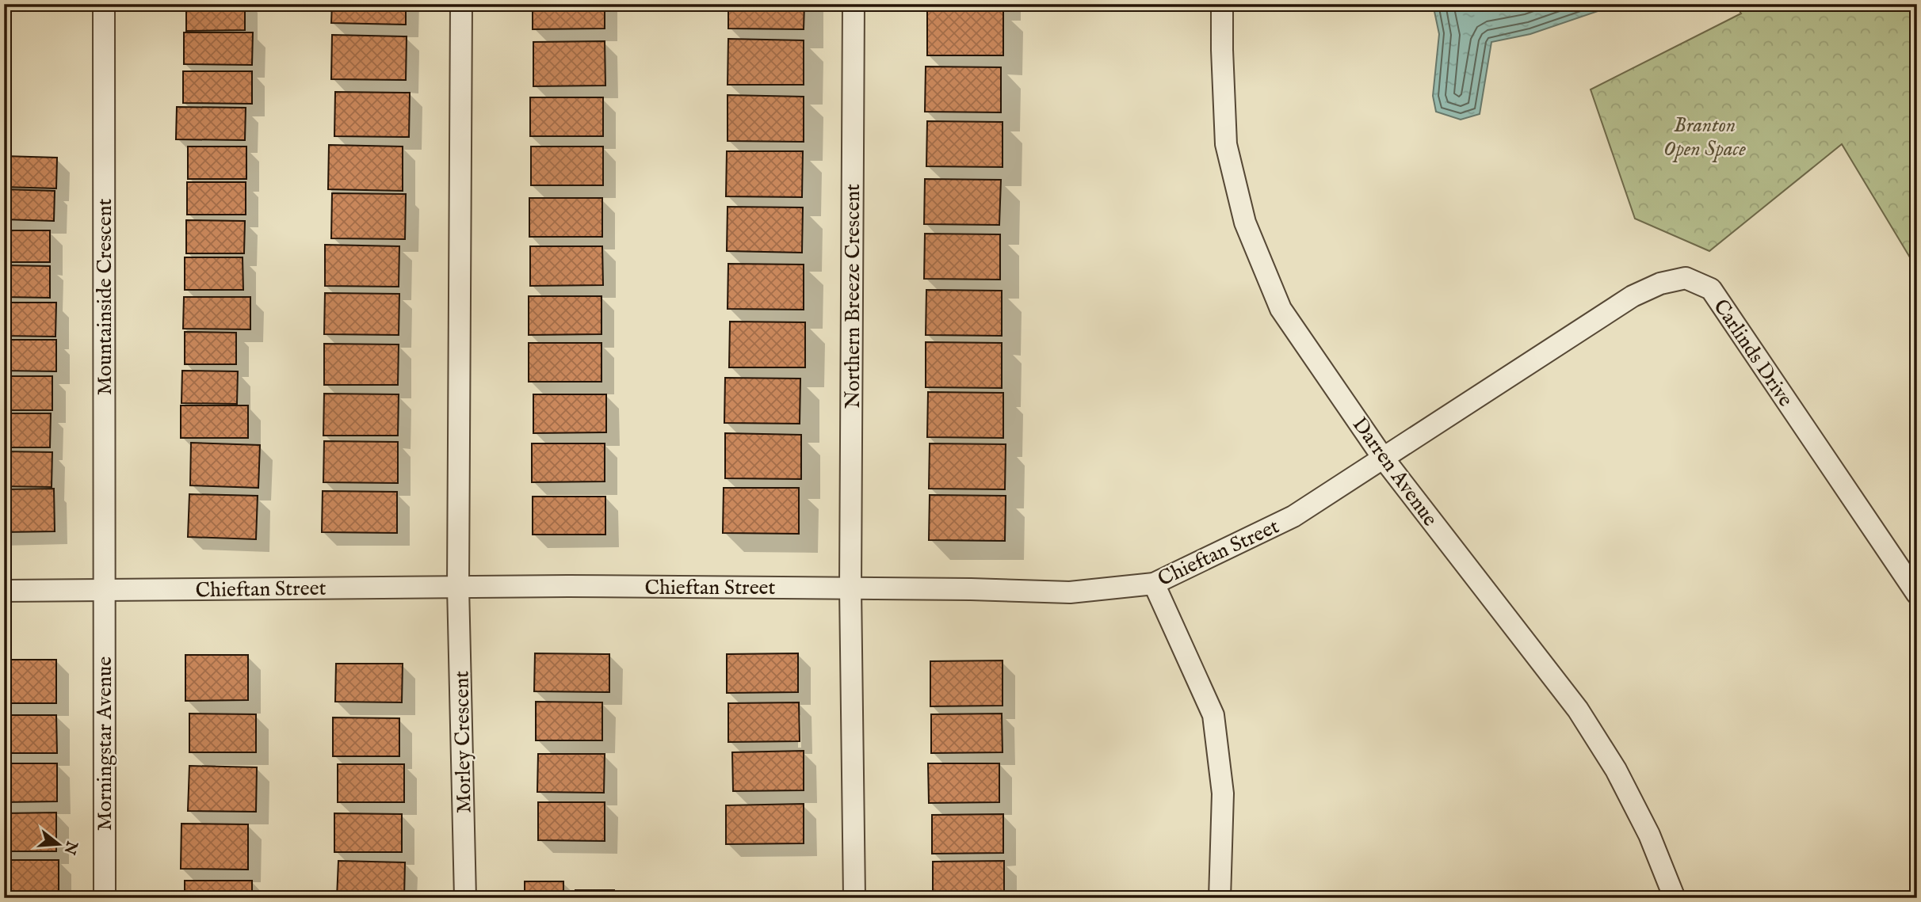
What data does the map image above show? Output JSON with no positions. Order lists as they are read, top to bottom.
{
  "streets": {
    "street": [
      "Northern Breeze Crescent",
      "Mountainside Crescent",
      "Carlinds Drive",
      "Darren Avenue",
      "Chieftan Street",
      "Morley Crescent",
      "Morningstar Avenue"
    ]
  },
  "crossings": [
    ["Northern Breeze Crescent", "Chieftan Street"],
    ["Mountainside Crescent", "Chieftan Street"],
    ["Mountainside Crescent", "Morningstar Avenue"],
    ["Carlinds Drive", "Darren Avenue"],
    ["Carlinds Drive", "Chieftan Street"],
    ["Darren Avenue", "Chieftan Street"],
    ["Chieftan Street", "Morley Crescent"],
    ["Chieftan Street", "Morningstar Avenue"]
  ],
  "parks": ["Branton Open Space"],
  "north": "right"
}
